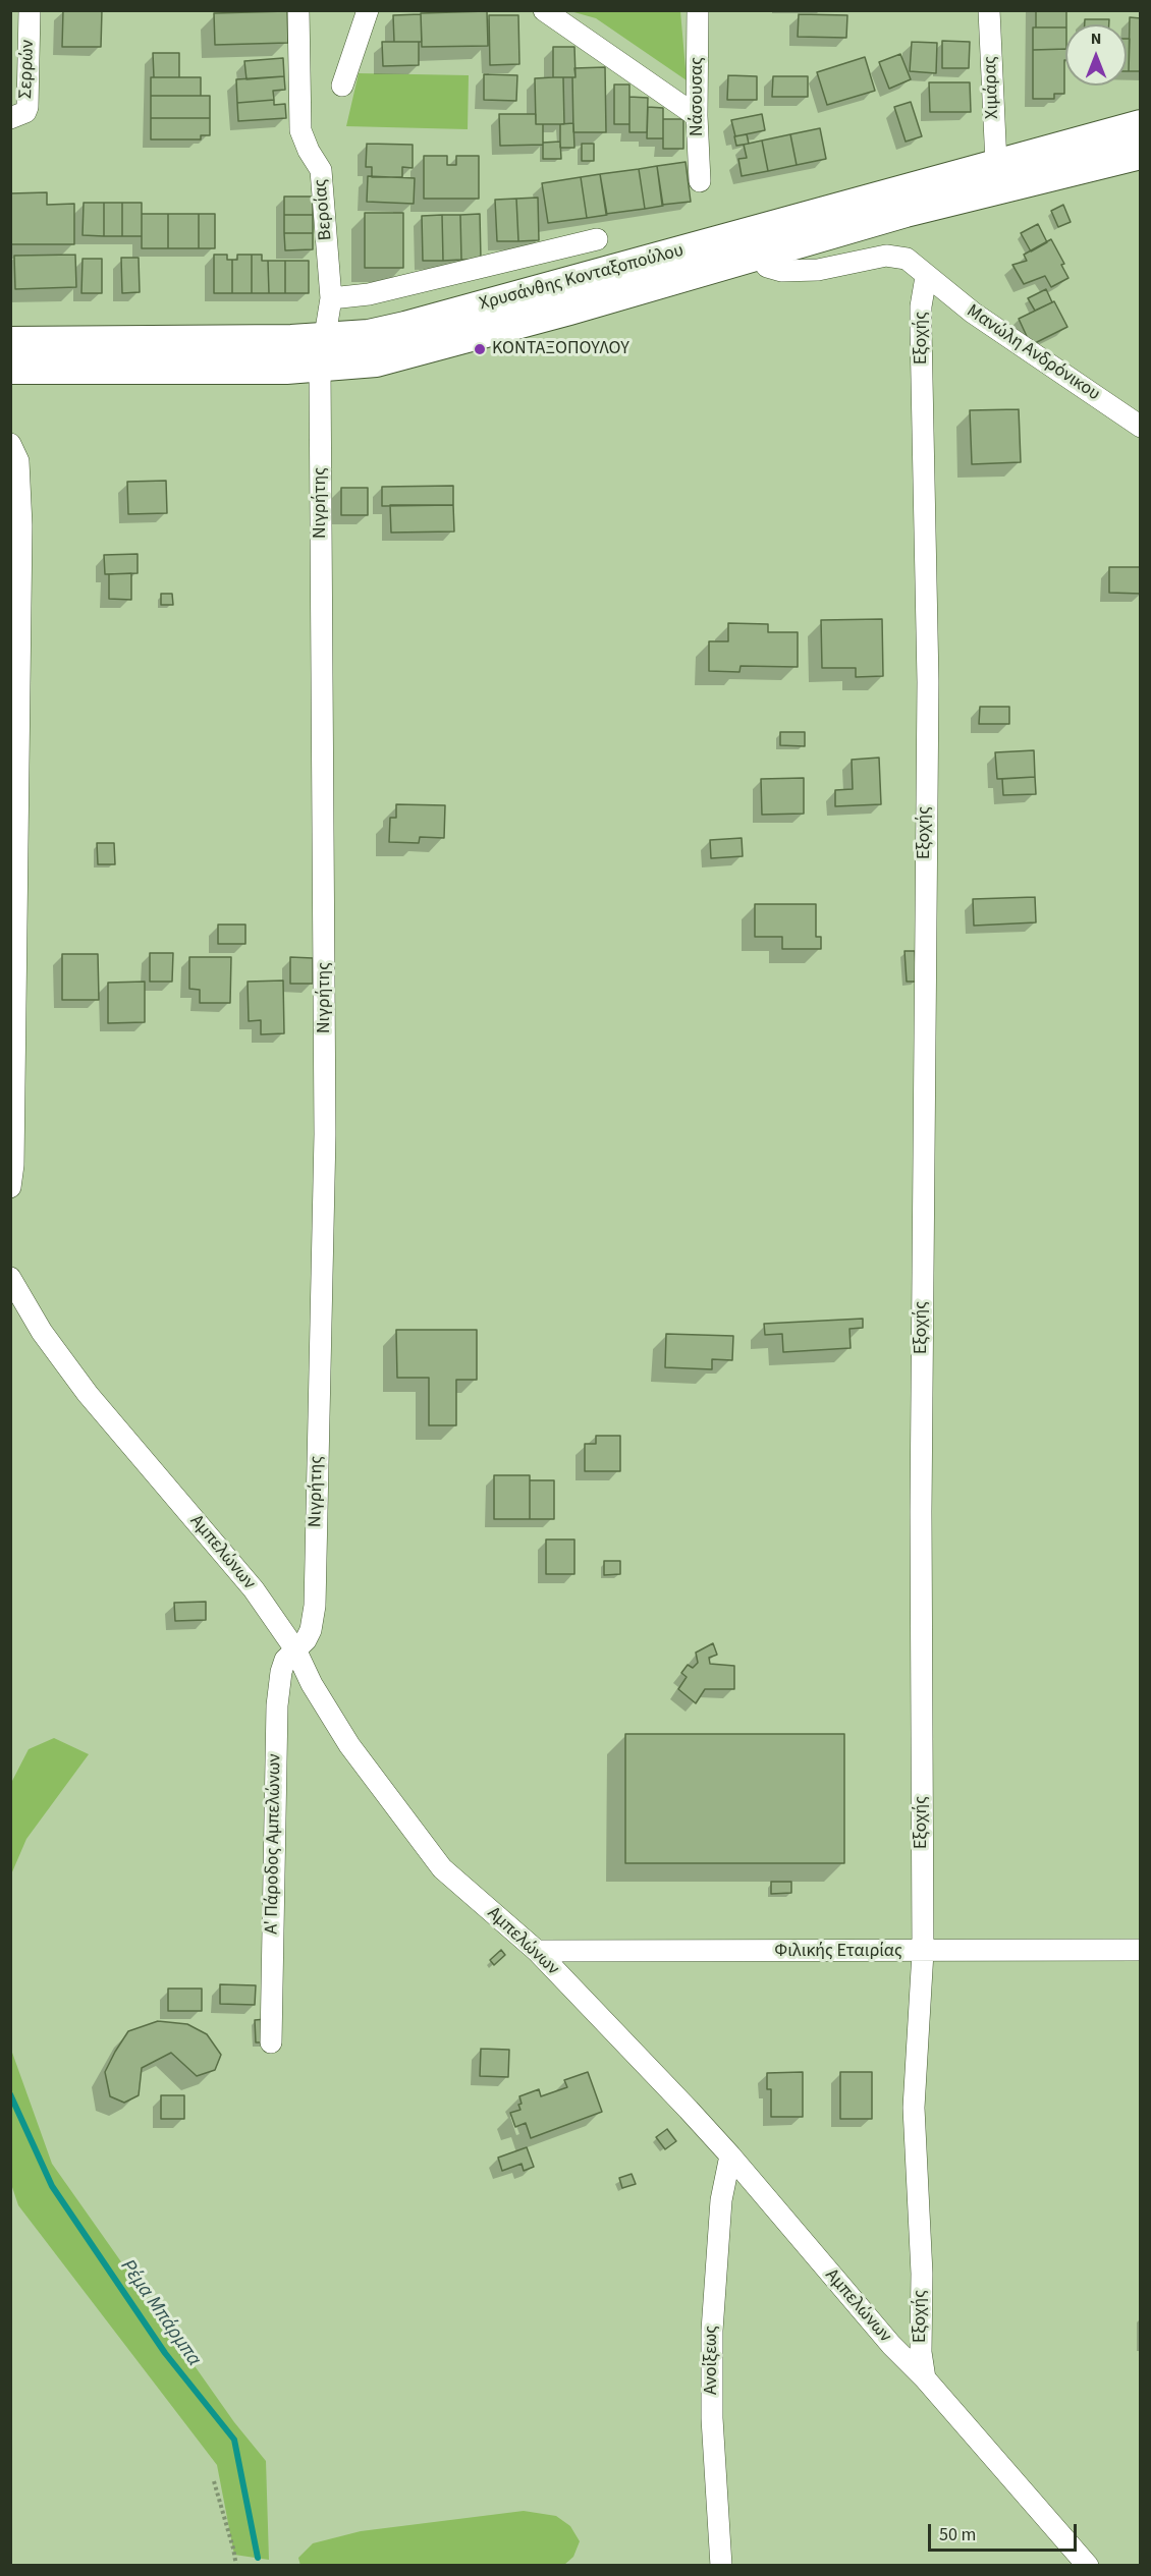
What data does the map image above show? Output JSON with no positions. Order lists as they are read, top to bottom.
{
  "streets": {
    "main road": ["Χρυσάνθης Κονταξοπούλου"],
    "street": [
      "Σερρών",
      "Χιμάρας",
      "Νάσουσας",
      "Βεροίας",
      "Εξοχής",
      "Μανώλη Ανδρόνικου",
      "Νιγρήτης",
      "Αμπελώνων",
      "Α' Πάροδος Αμπελώνων",
      "Φιλικής Εταιρίας",
      "Ανοίξεως"
    ]
  },
  "crossings": [
    ["Χιμάρας", "Χρυσάνθης Κονταξοπούλου"],
    ["Βεροίας", "Χρυσάνθης Κονταξοπούλου"],
    ["Βεροίας", "Νιγρήτης"],
    ["Χρυσάνθης Κονταξοπούλου", "Μανώλη Ανδρόνικου"],
    ["Χρυσάνθης Κονταξοπούλου", "Νιγρήτης"],
    ["Εξοχής", "Μανώλη Ανδρόνικου"],
    ["Εξοχής", "Αμπελώνων"],
    ["Εξοχής", "Φιλικής Εταιρίας"],
    ["Νιγρήτης", "Αμπελώνων"],
    ["Νιγρήτης", "Α' Πάροδος Αμπελώνων"],
    ["Αμπελώνων", "Α' Πάροδος Αμπελώνων"],
    ["Αμπελώνων", "Φιλικής Εταιρίας"],
    ["Αμπελώνων", "Ανοίξεως"]
  ],
  "water": ["Ρέμα Μπάρμπα"],
  "places": ["ΚΟΝΤΑΞΟΠΟΥΛΟΥ"],
  "scale_bar": "50 m",
  "north": "top"
}
